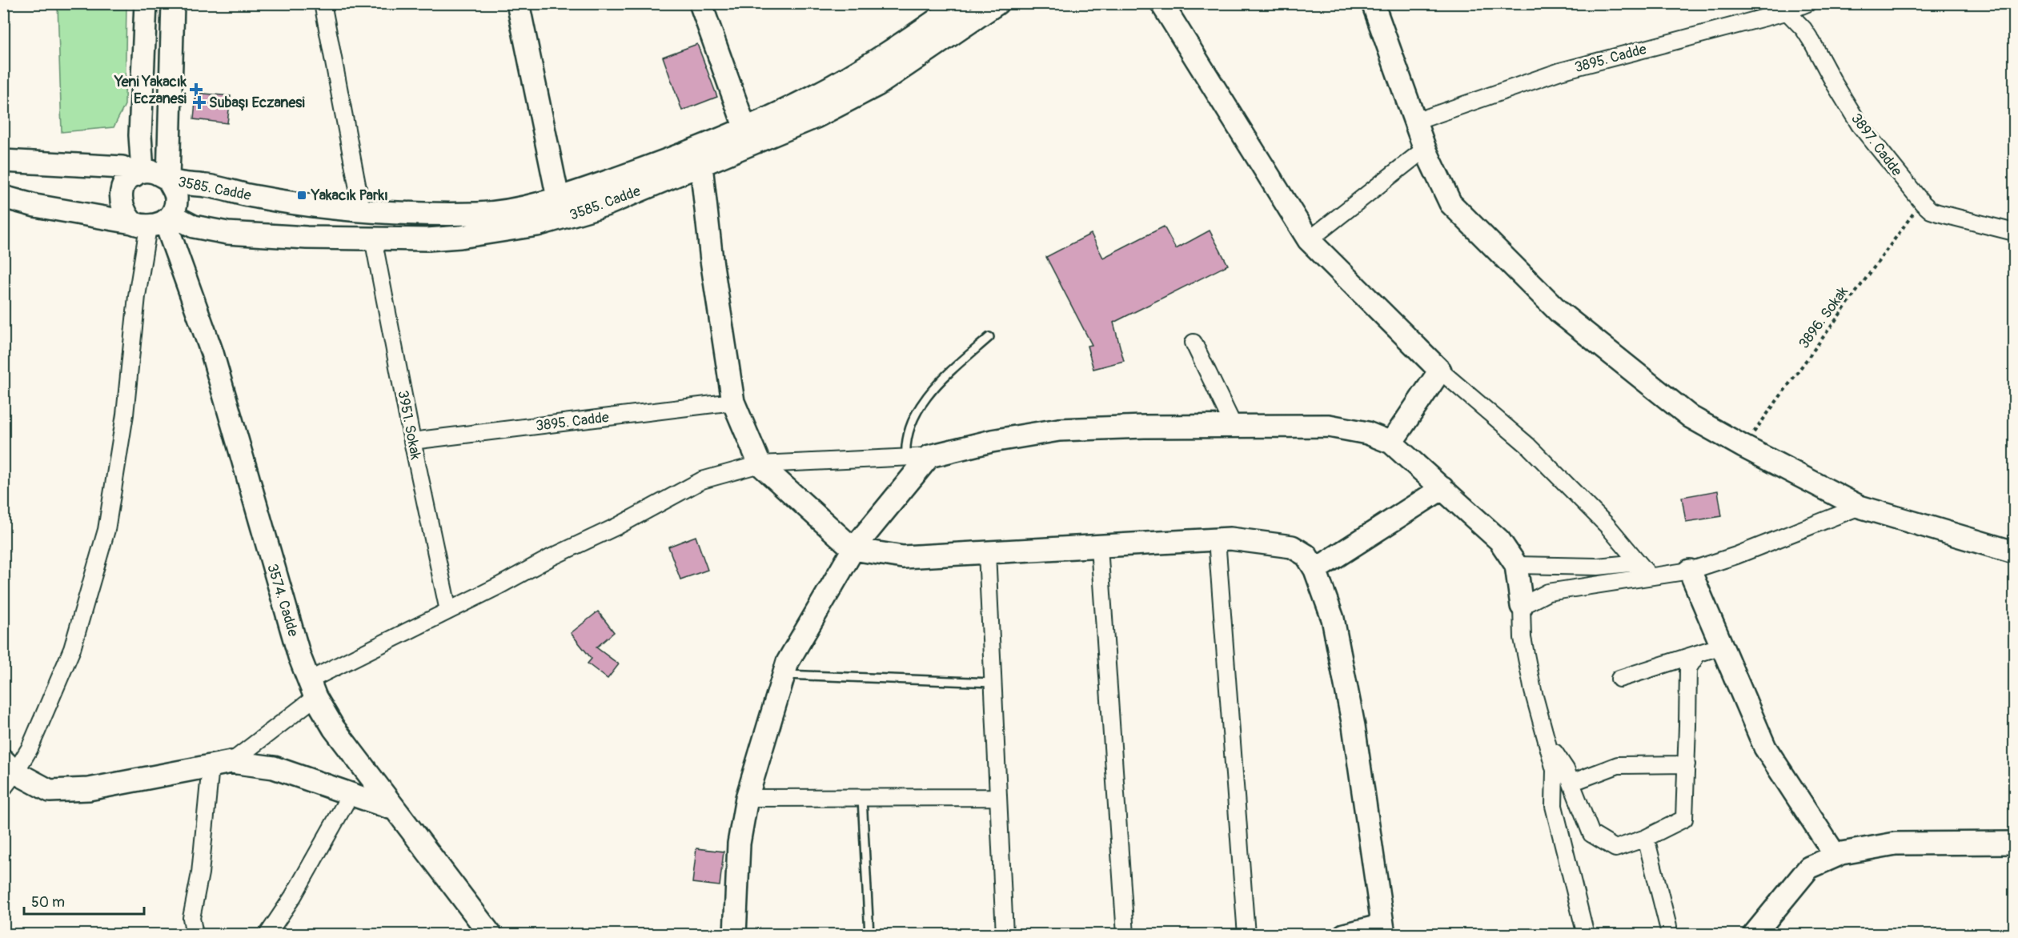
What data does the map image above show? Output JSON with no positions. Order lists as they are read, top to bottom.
{
  "streets": {
    "street": [
      "3895. Cadde",
      "3897. Cadde",
      "3585. Cadde",
      "3951. Sokak",
      "3574. Cadde"
    ],
    "path": ["3896. Sokak"]
  },
  "crossings": [
    ["3895. Cadde", "3897. Cadde"],
    ["3895. Cadde", "3951. Sokak"],
    ["3897. Cadde", "3896. Sokak"],
    ["3585. Cadde", "3951. Sokak"],
    ["3585. Cadde", "3574. Cadde"]
  ],
  "places": {
    "health": ["Yeni Yakacık Eczanesi", "Subaşı Eczanesi"],
    "transit": ["Yakacık Parkı"]
  },
  "scale_bar": "50 m"
}
